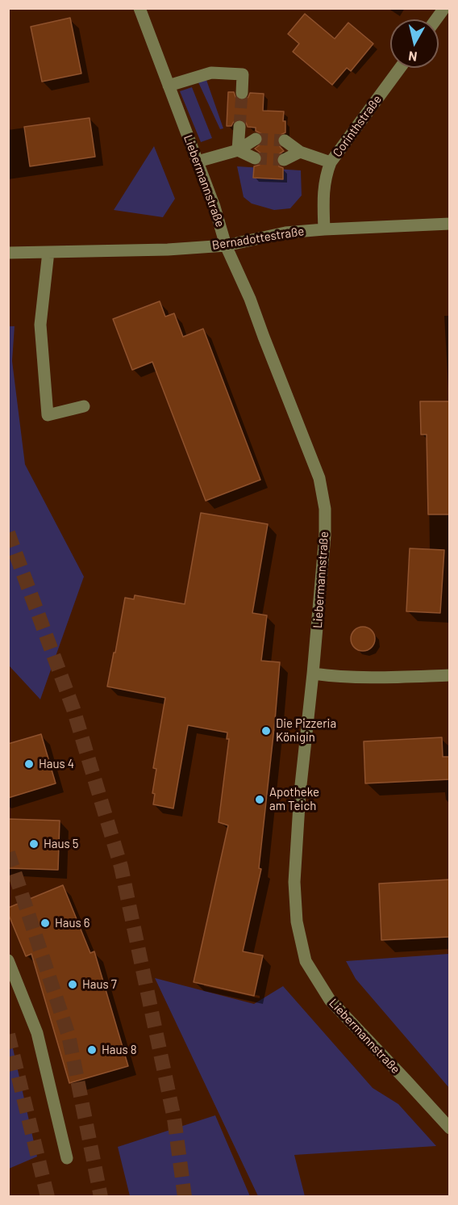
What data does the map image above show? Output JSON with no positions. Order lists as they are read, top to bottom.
{
  "streets": {
    "street": ["Corinthstraße", "Liebermannstraße", "Bernadottestraße"]
  },
  "crossings": [
    ["Corinthstraße", "Bernadottestraße"],
    ["Liebermannstraße", "Bernadottestraße"]
  ],
  "places": [
    "Die Pizzeria Königin",
    "Haus 4",
    "Apotheke am Teich",
    "Haus 5",
    "Haus 6",
    "Haus 7",
    "Haus 8"
  ],
  "north": "bottom"
}
